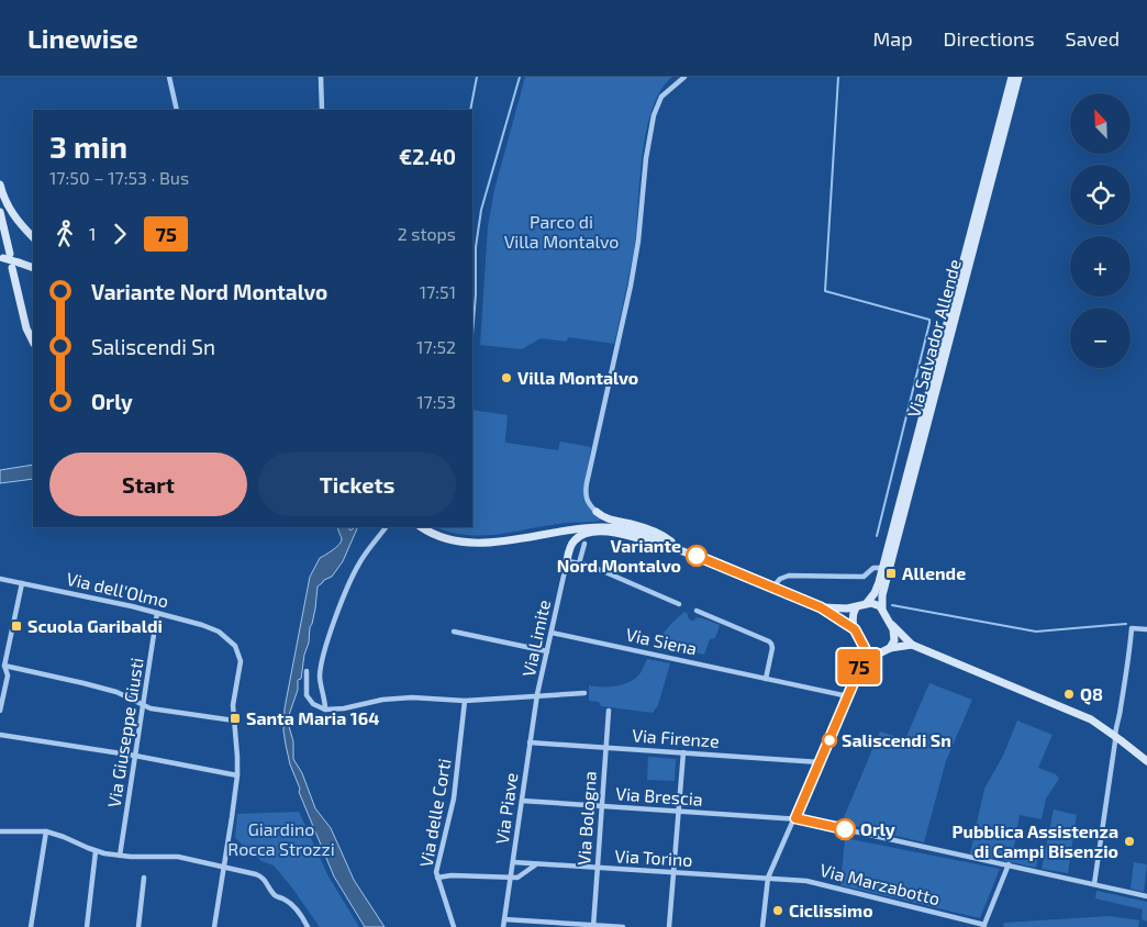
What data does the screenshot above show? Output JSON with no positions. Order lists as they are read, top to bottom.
{
  "streets": {
    "main road": ["Via Salvador Allende"],
    "street": [
      "Via dell'Olmo",
      "Via Limite",
      "Via Siena",
      "Via Giuseppe Giusti",
      "Via Firenze",
      "Via Brescia",
      "Via Piave",
      "Via delle Corti",
      "Via Bologna",
      "Via Torino",
      "Via Marzabotto"
    ]
  },
  "crossings": [
    ["Via dell'Olmo", "Via Giuseppe Giusti"],
    ["Via Limite", "Via Siena"],
    ["Via Limite", "Via Piave"],
    ["Via Limite", "Via delle Corti"],
    ["Via Firenze", "Via Piave"],
    ["Via Firenze", "Via Bologna"],
    ["Via Brescia", "Via Piave"],
    ["Via Brescia", "Via Bologna"],
    ["Via Piave", "Via Torino"],
    ["Via Bologna", "Via Torino"],
    ["Via Torino", "Via Marzabotto"]
  ],
  "parks": ["Parco di Villa Montalvo", "Giardino Rocca Strozzi"],
  "places": {
    "other": [
      "Villa Montalvo",
      "Variante Nord Montalvo",
      "Q8",
      "Saliscendi Sn",
      "Orly",
      "Pubblica Assistenza di Campi Bisenzio",
      "Ciclissimo"
    ],
    "transit": ["Allende", "Scuola Garibaldi", "Santa Maria 164"]
  },
  "lines": ["bus line 75"],
  "north": "top left",
  "page": {
    "header": "Linewise",
    "nav": ["Map", "Directions", "Saved"],
    "on_map": "75",
    "map_buttons": ["+", "−"],
    "heading": ["3 min", "17:50 – 17:53 · Bus", "€2.40"],
    "legs": ["1", "75", "2 stops"],
    "list": [
      {
        "name": "Variante Nord Montalvo",
        "value": "17:51"
      },
      {
        "name": "Saliscendi Sn",
        "value": "17:52"
      },
      {
        "name": "Orly",
        "value": "17:53"
      }
    ],
    "buttons": ["Start", "Tickets"]
  }
}
